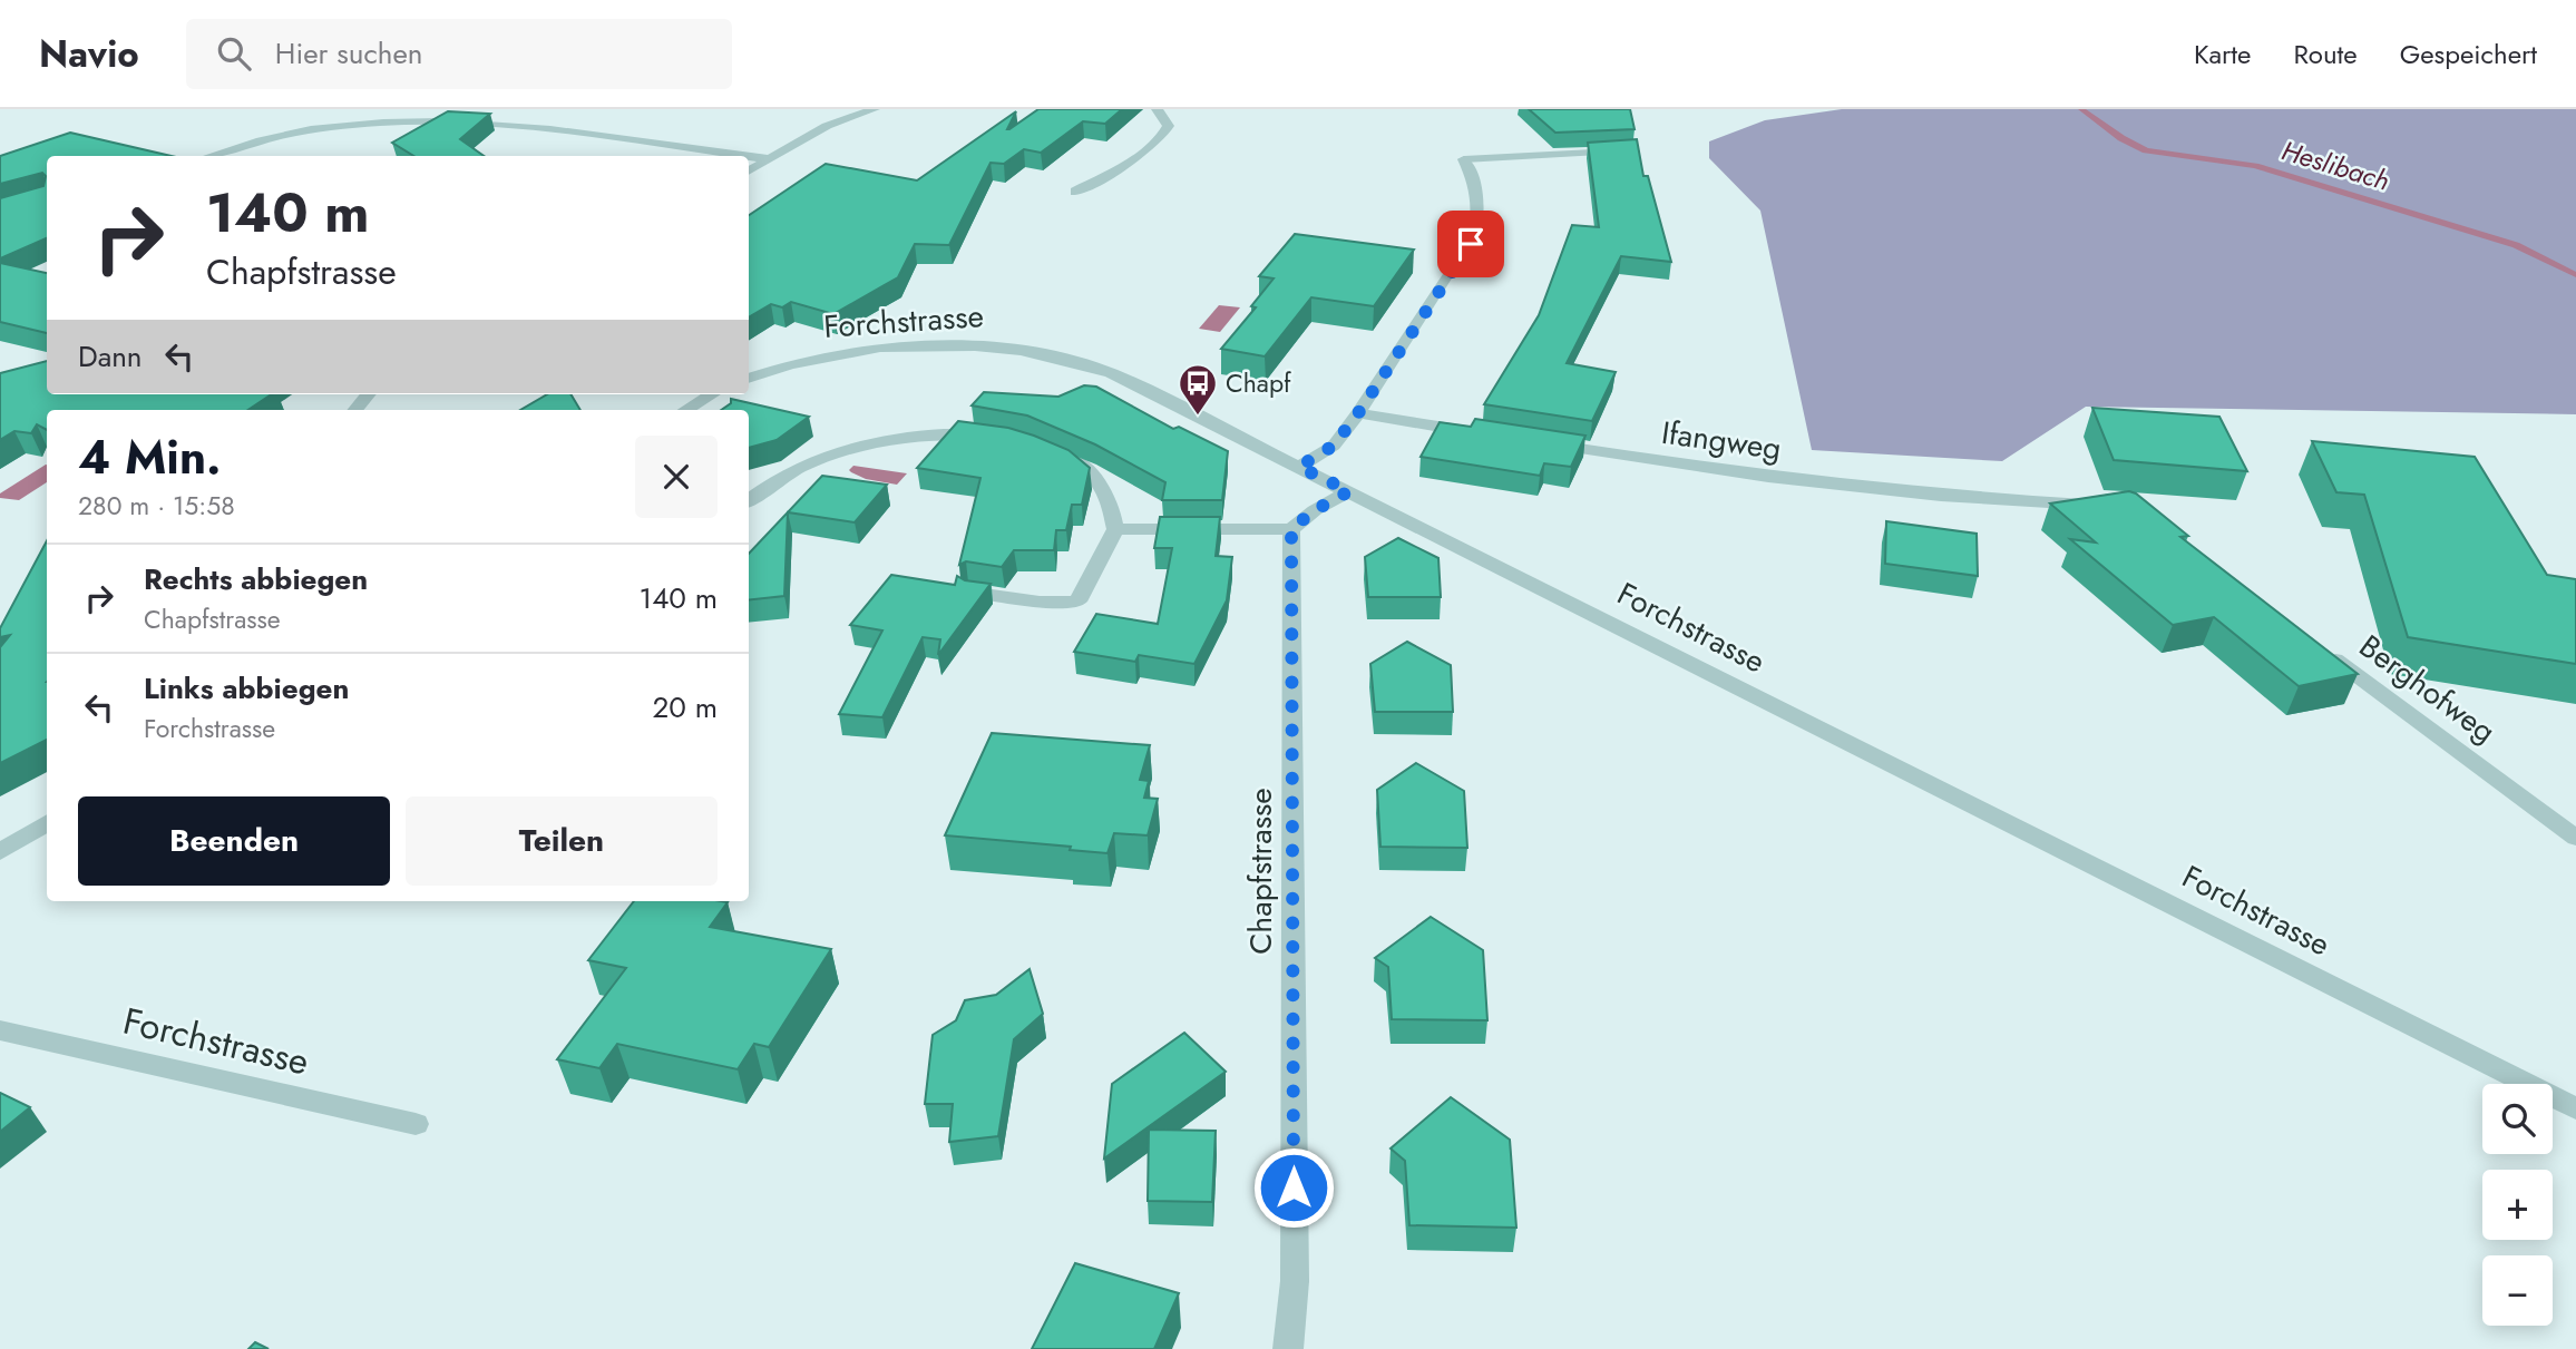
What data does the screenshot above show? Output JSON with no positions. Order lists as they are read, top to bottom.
{
  "streets": {
    "street": [
      "Forchstrasse",
      "Ifangweg",
      "Berghofweg",
      "Chapfstrasse"
    ]
  },
  "water": ["Heslibach"],
  "places": {
    "bus stop": ["Chapf"]
  },
  "page": {
    "header": "Navio",
    "search": "Hier suchen",
    "nav": ["Karte", "Route", "Gespeichert"],
    "turn": ["140 m", "Chapfstrasse"],
    "then": "Dann",
    "heading": ["4 Min.", "280 m · 15:58"],
    "list": [
      {
        "name": "Rechts abbiegen",
        "note": "Chapfstrasse",
        "value": "140 m"
      },
      {
        "name": "Links abbiegen",
        "note": "Forchstrasse",
        "value": "20 m"
      }
    ],
    "buttons": ["Beenden", "Teilen"],
    "map_buttons": ["+", "−"]
  }
}
